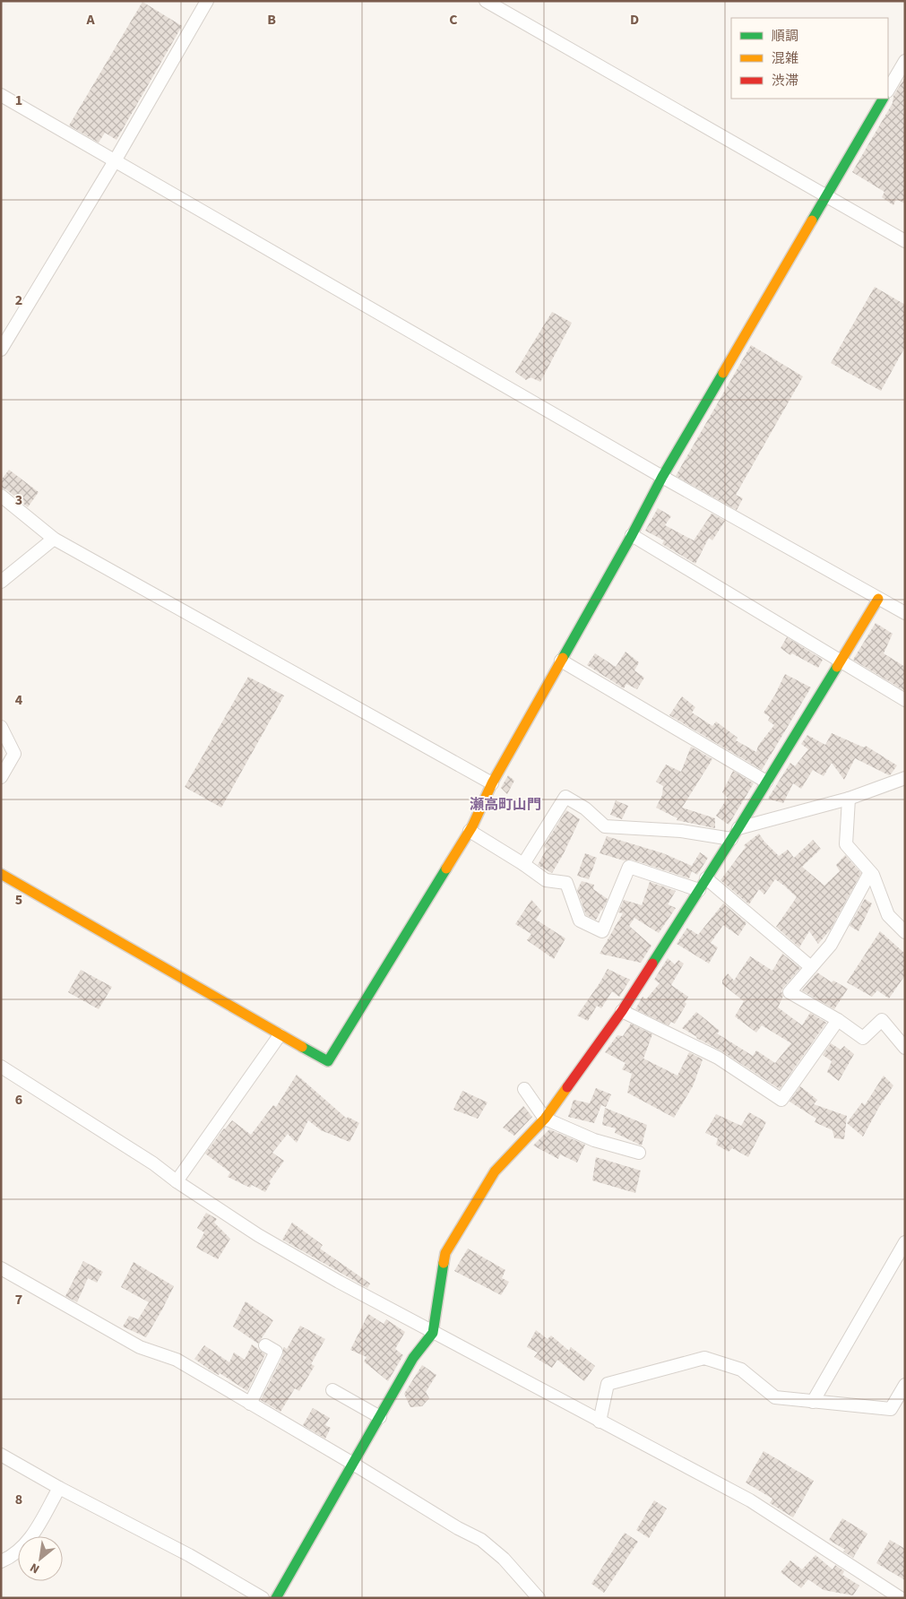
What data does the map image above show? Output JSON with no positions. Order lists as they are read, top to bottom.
{
  "districts": ["瀬高町山門"],
  "legend": ["順調", "混雑", "渋滞"],
  "north": "bottom left",
  "grid": {
    "columns": [
      "A",
      "B",
      "C",
      "D"
    ],
    "rows": [
      "1",
      "2",
      "3",
      "4",
      "5",
      "6",
      "7",
      "8"
    ]
  }
}
